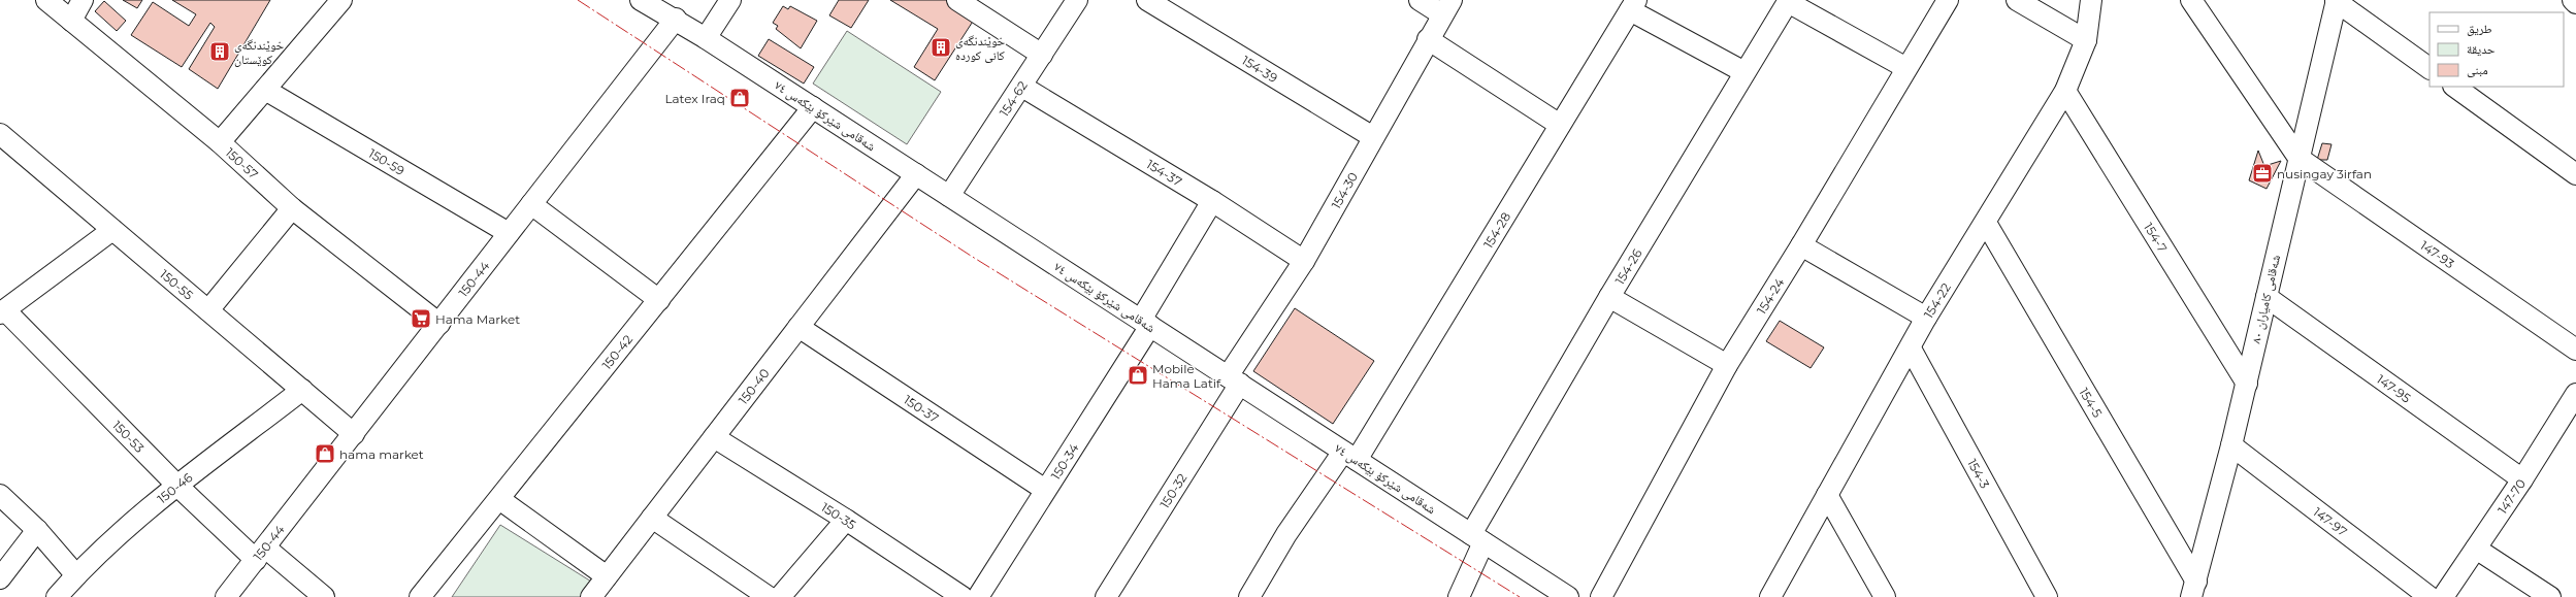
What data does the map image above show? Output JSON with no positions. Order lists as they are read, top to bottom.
{
  "streets": {
    "street": [
      "154-39",
      "154-62",
      "شەقامی شێرکۆ بێکەس ٧٤",
      "150-59",
      "150-57",
      "154-37",
      "154-30",
      "154-28",
      "154-7",
      "147-93",
      "154-26",
      "150-44",
      "150-55",
      "154-24",
      "شەقامی کامیاران ٨٠",
      "154-22",
      "150-42",
      "150-40",
      "147-95",
      "154-5",
      "150-37",
      "150-53",
      "150-34",
      "154-3",
      "150-46",
      "150-32",
      "147-70",
      "150-35",
      "147-97"
    ]
  },
  "crossings": [
    ["154-39", "154-30"],
    ["154-62", "شەقامی شێرکۆ بێکەس ٧٤"],
    ["154-62", "154-37"],
    ["شەقامی شێرکۆ بێکەس ٧٤", "154-30"],
    ["شەقامی شێرکۆ بێکەس ٧٤", "154-28"],
    ["شەقامی شێرکۆ بێکەس ٧٤", "154-26"],
    ["شەقامی شێرکۆ بێکەس ٧٤", "150-44"],
    ["شەقامی شێرکۆ بێکەس ٧٤", "150-42"],
    ["شەقامی شێرکۆ بێکەس ٧٤", "150-40"],
    ["شەقامی شێرکۆ بێکەس ٧٤", "150-34"],
    ["شەقامی شێرکۆ بێکەس ٧٤", "150-32"],
    ["150-59", "150-44"],
    ["150-57", "150-44"],
    ["154-37", "154-30"],
    ["154-37", "150-34"],
    ["154-30", "150-32"],
    ["154-7", "شەقامی کامیاران ٨٠"],
    ["154-7", "154-22"],
    ["147-93", "شەقامی کامیاران ٨٠"],
    ["150-44", "150-55"],
    ["150-44", "150-53"],
    ["150-55", "150-46"],
    ["شەقامی کامیاران ٨٠", "147-95"],
    ["شەقامی کامیاران ٨٠", "154-5"],
    ["شەقامی کامیاران ٨٠", "147-97"],
    ["154-22", "154-5"],
    ["154-22", "154-3"],
    ["150-40", "150-37"],
    ["150-40", "150-35"],
    ["147-95", "147-70"],
    ["150-37", "150-34"],
    ["150-53", "150-46"]
  ],
  "places": {
    "building": ["خوێندنگەی کانی کوردە", "خوێندنگەی کوێستان"],
    "shop": ["Latex Iraq", "Mobile Hama Latif", "hama market"],
    "office": ["nusingay 3irfan"],
    "supermarket": ["Hama Market"]
  },
  "legend": ["طريق", "حديقة", "مبنى"]
}
